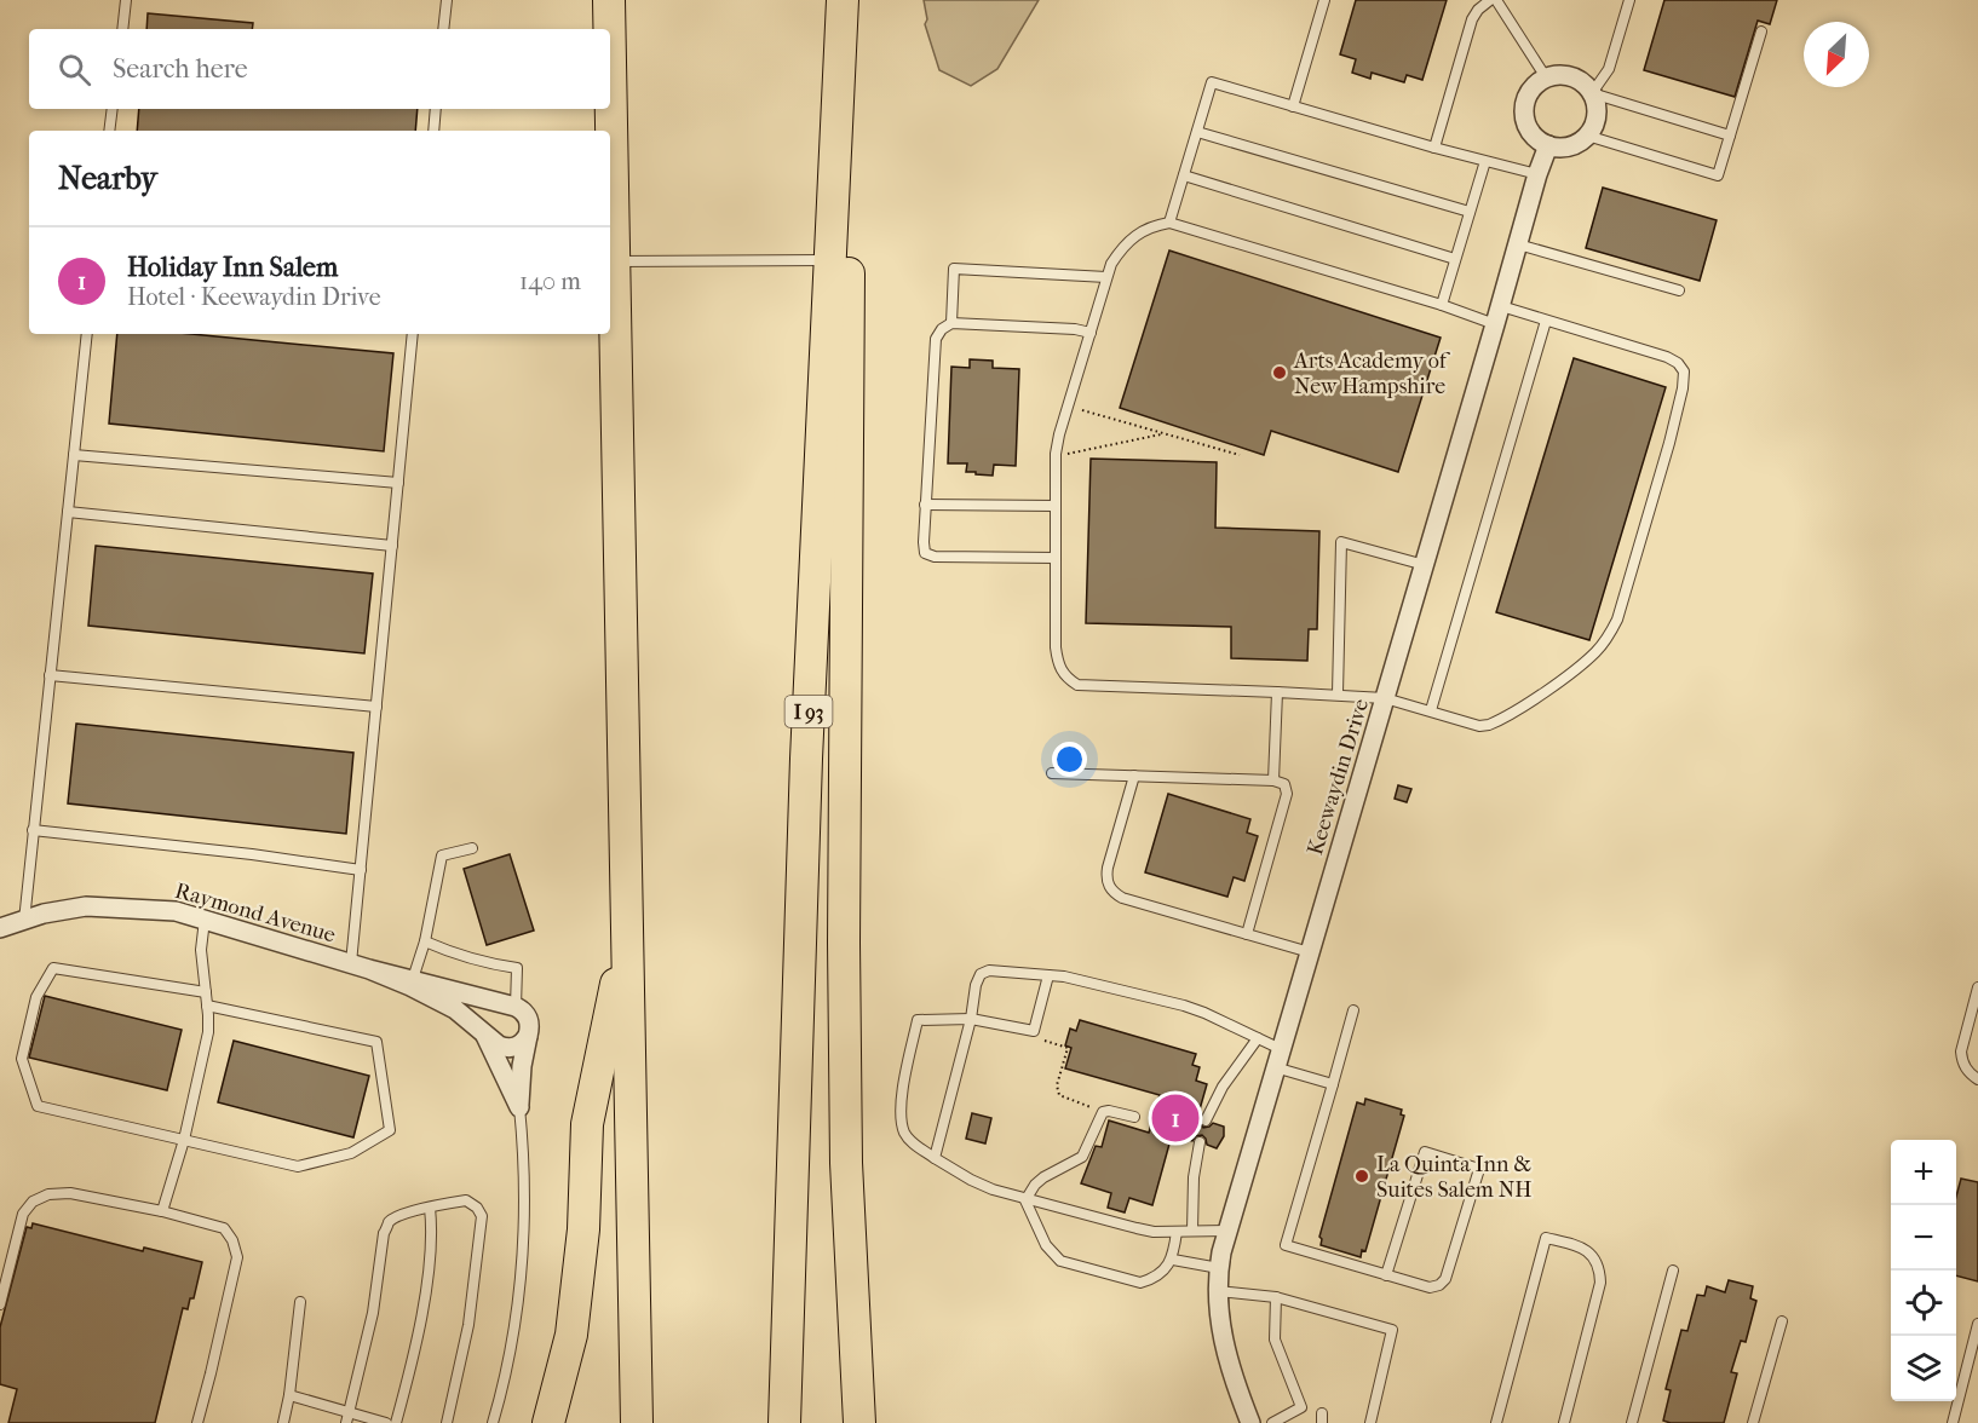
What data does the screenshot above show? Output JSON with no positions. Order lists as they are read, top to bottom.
{
  "streets": {
    "highway": ["I 93"],
    "street": ["Keewaydin Drive", "Raymond Avenue"]
  },
  "places": ["Arts Academy of New Hampshire", "La Quinta Inn & Suites Salem NH"],
  "north": "bottom left",
  "page": {
    "search": "Search here",
    "heading": "Nearby",
    "list": [
      {
        "mark": "1",
        "name": "Holiday Inn Salem",
        "note": "Hotel · Keewaydin Drive",
        "value": "140 m"
      }
    ],
    "pins": "1",
    "map_buttons": ["+", "−"]
  }
}
